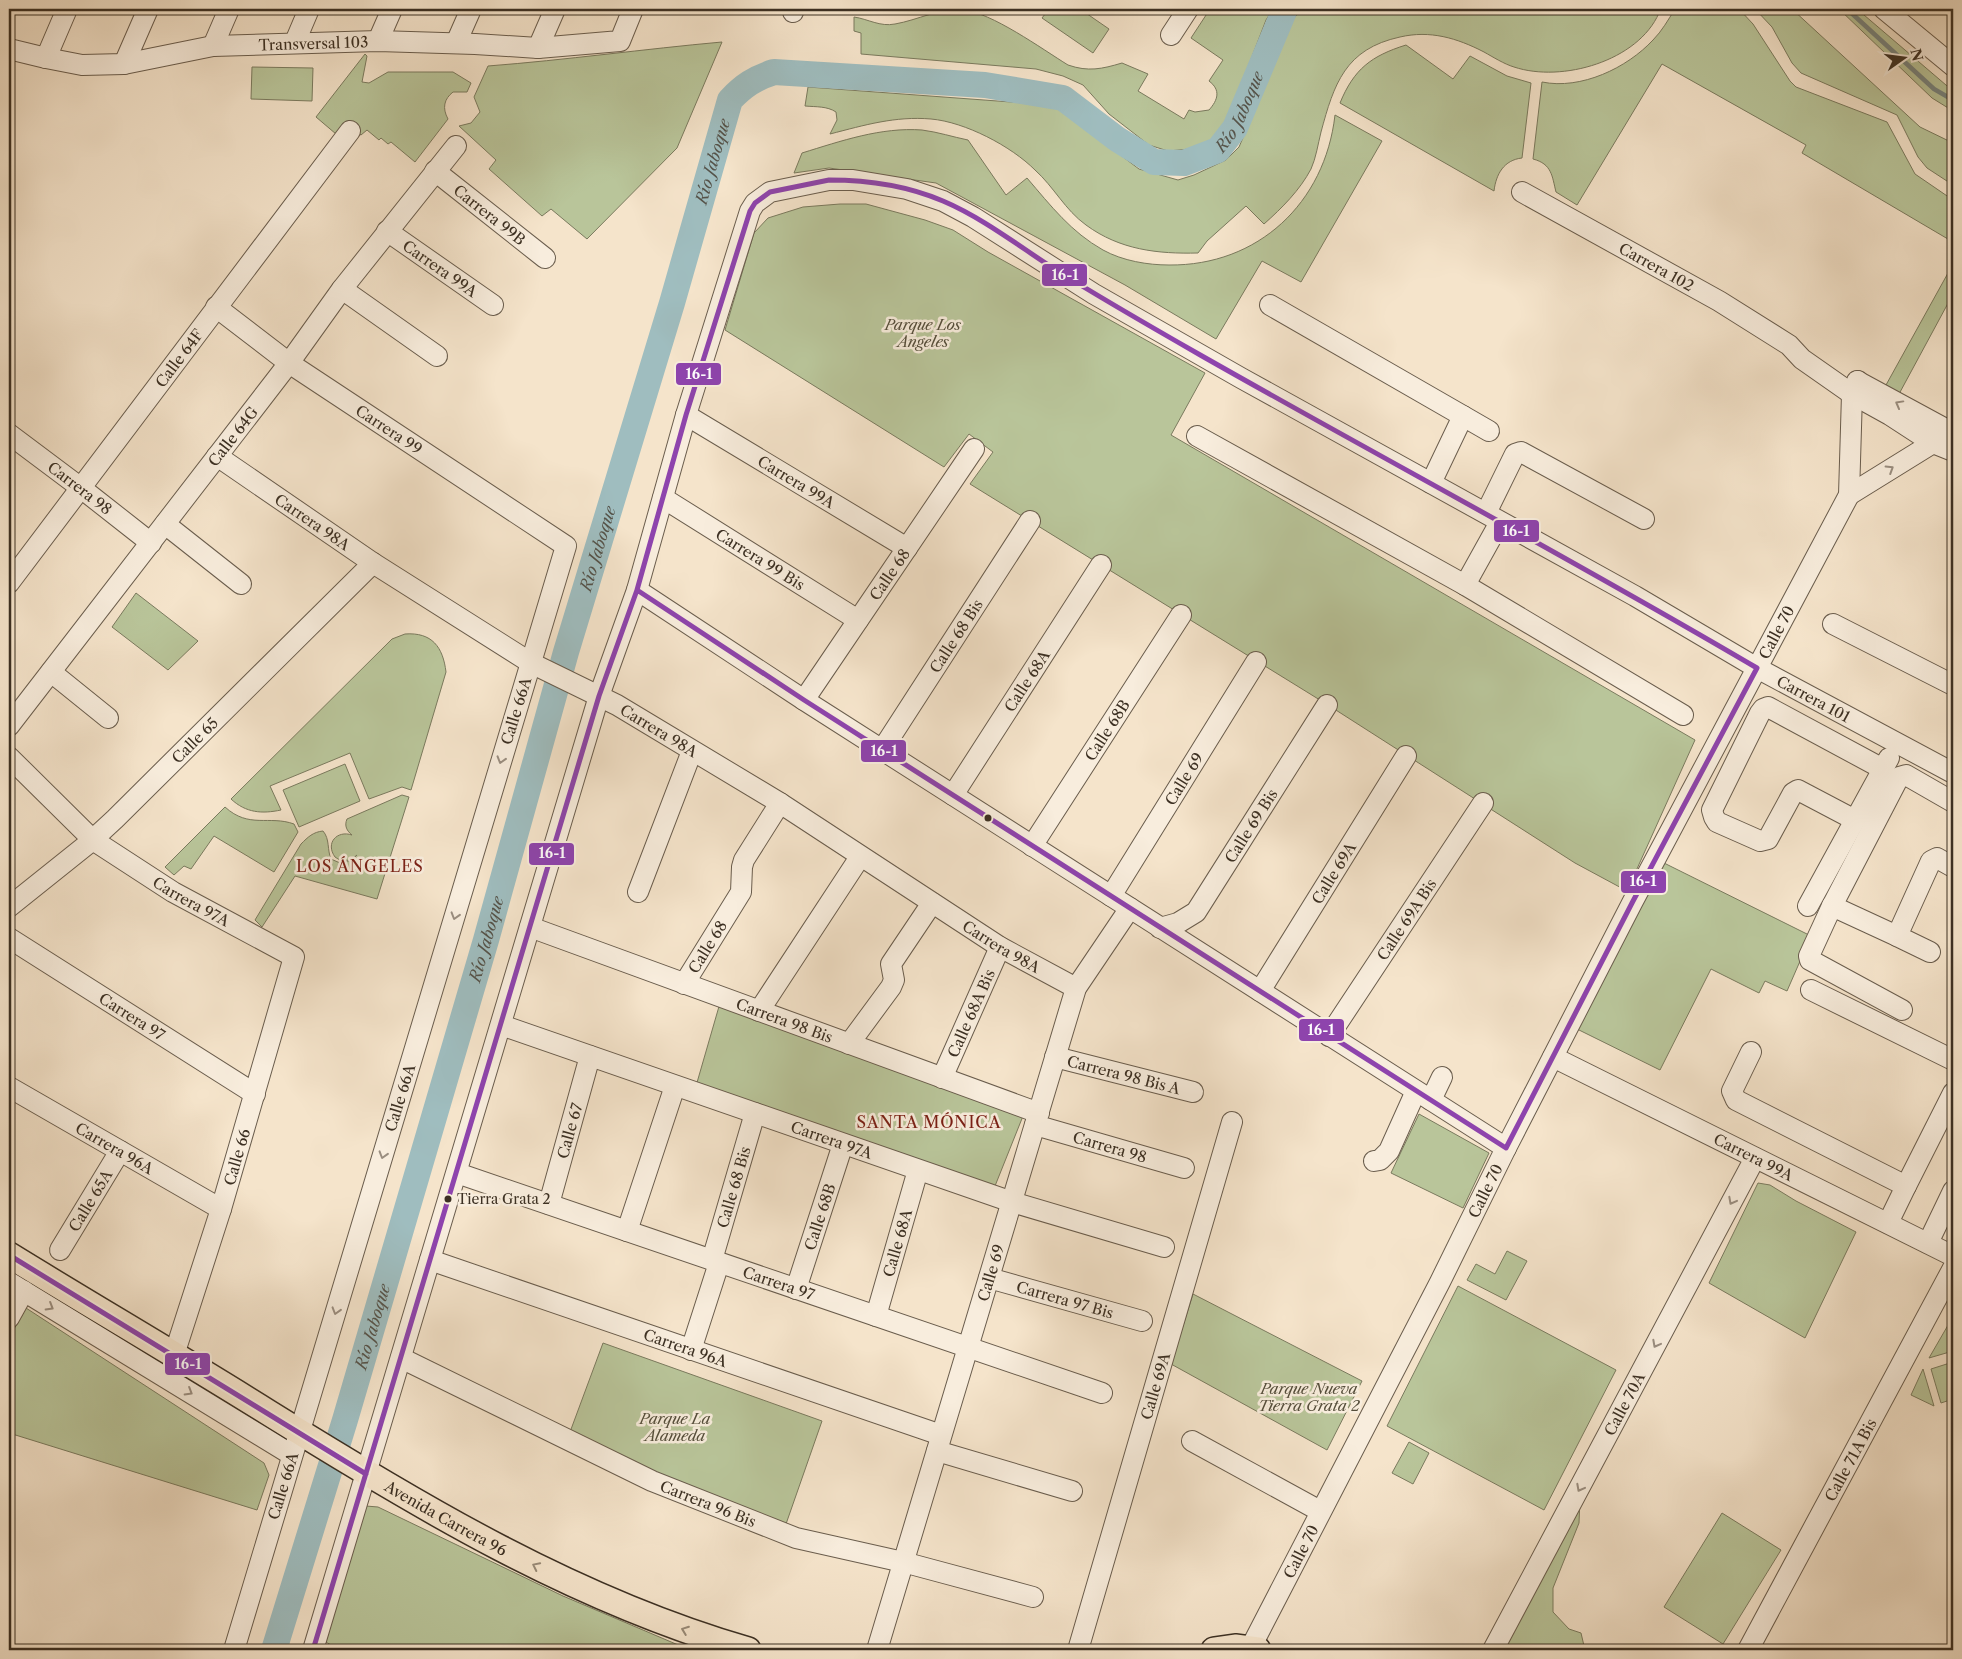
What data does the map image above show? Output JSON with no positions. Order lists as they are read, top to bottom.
{
  "streets": {
    "main road": ["Avenida Carrera 96"],
    "street": [
      "Transversal 103",
      "Carrera 99B",
      "Carrera 102",
      "Carrera 99A",
      "Calle 64F",
      "Carrera 99",
      "Calle 64G",
      "Carrera 98",
      "Carrera 98A",
      "Carrera 99 Bis",
      "Calle 68",
      "Calle 70",
      "Calle 68 Bis",
      "Calle 68A",
      "Carrera 101",
      "Calle 66A",
      "Calle 68B",
      "Calle 65",
      "Calle 69",
      "Calle 69 Bis",
      "Calle 69A",
      "Carrera 97A",
      "Calle 69A Bis",
      "Calle 68A Bis",
      "Carrera 97",
      "Carrera 98 Bis",
      "Carrera 98 Bis A",
      "Calle 67",
      "Carrera 96A",
      "Calle 66",
      "Calle 65A",
      "Carrera 97 Bis",
      "Calle 70A",
      "Calle 71A Bis",
      "Carrera 96 Bis"
    ]
  },
  "crossings": [
    ["Carrera 99B", "Calle 64G"],
    ["Carrera 102", "Calle 70"],
    ["Carrera 99A", "Calle 64G"],
    ["Carrera 99A", "Calle 68"],
    ["Carrera 99A", "Calle 70"],
    ["Carrera 99A", "Carrera 101"],
    ["Carrera 99A", "Calle 70A"],
    ["Calle 64F", "Carrera 99"],
    ["Calle 64F", "Carrera 98"],
    ["Carrera 99", "Calle 64G"],
    ["Carrera 99", "Calle 66A"],
    ["Calle 64G", "Carrera 98"],
    ["Calle 64G", "Carrera 98A"],
    ["Carrera 98", "Calle 69"],
    ["Carrera 98", "Carrera 98 Bis"],
    ["Carrera 98A", "Calle 68"],
    ["Carrera 98A", "Calle 66A"],
    ["Carrera 98A", "Calle 65"],
    ["Carrera 98A", "Calle 69"],
    ["Carrera 98A", "Calle 68A Bis"],
    ["Carrera 99 Bis", "Calle 68"],
    ["Calle 68", "Carrera 98 Bis"],
    ["Calle 70", "Carrera 101"],
    ["Calle 68 Bis", "Carrera 97A"],
    ["Calle 68 Bis", "Carrera 97"],
    ["Calle 68 Bis", "Carrera 96A"],
    ["Calle 68A", "Carrera 97A"],
    ["Calle 68A", "Carrera 97"],
    ["Calle 66A", "Avenida Carrera 96"],
    ["Calle 68B", "Carrera 97A"],
    ["Calle 68B", "Carrera 97"],
    ["Calle 65", "Carrera 97A"],
    ["Calle 69", "Carrera 97A"],
    ["Calle 69", "Carrera 97"],
    ["Calle 69", "Carrera 98 Bis"],
    ["Calle 69", "Carrera 98 Bis A"],
    ["Calle 69", "Carrera 96A"],
    ["Calle 69", "Carrera 97 Bis"],
    ["Calle 69", "Carrera 96 Bis"],
    ["Carrera 97A", "Calle 67"],
    ["Carrera 97A", "Calle 66"],
    ["Calle 68A Bis", "Carrera 98 Bis"],
    ["Carrera 97", "Calle 67"],
    ["Carrera 97", "Calle 66"],
    ["Carrera 96A", "Calle 66"],
    ["Carrera 96A", "Calle 65A"],
    ["Calle 66", "Avenida Carrera 96"]
  ],
  "one_way": ["Calle 70A"],
  "districts": ["LOS ÁNGELES", "SANTA MÓNICA"],
  "water": ["Río Jaboque"],
  "parks": ["Parque Los Angeles", "Parque Nueva Tierra Grata 2", "Parque La Alameda"],
  "places": ["Tierra Grata 2"],
  "lines": ["transit line 16-1"],
  "north": "right"
}
